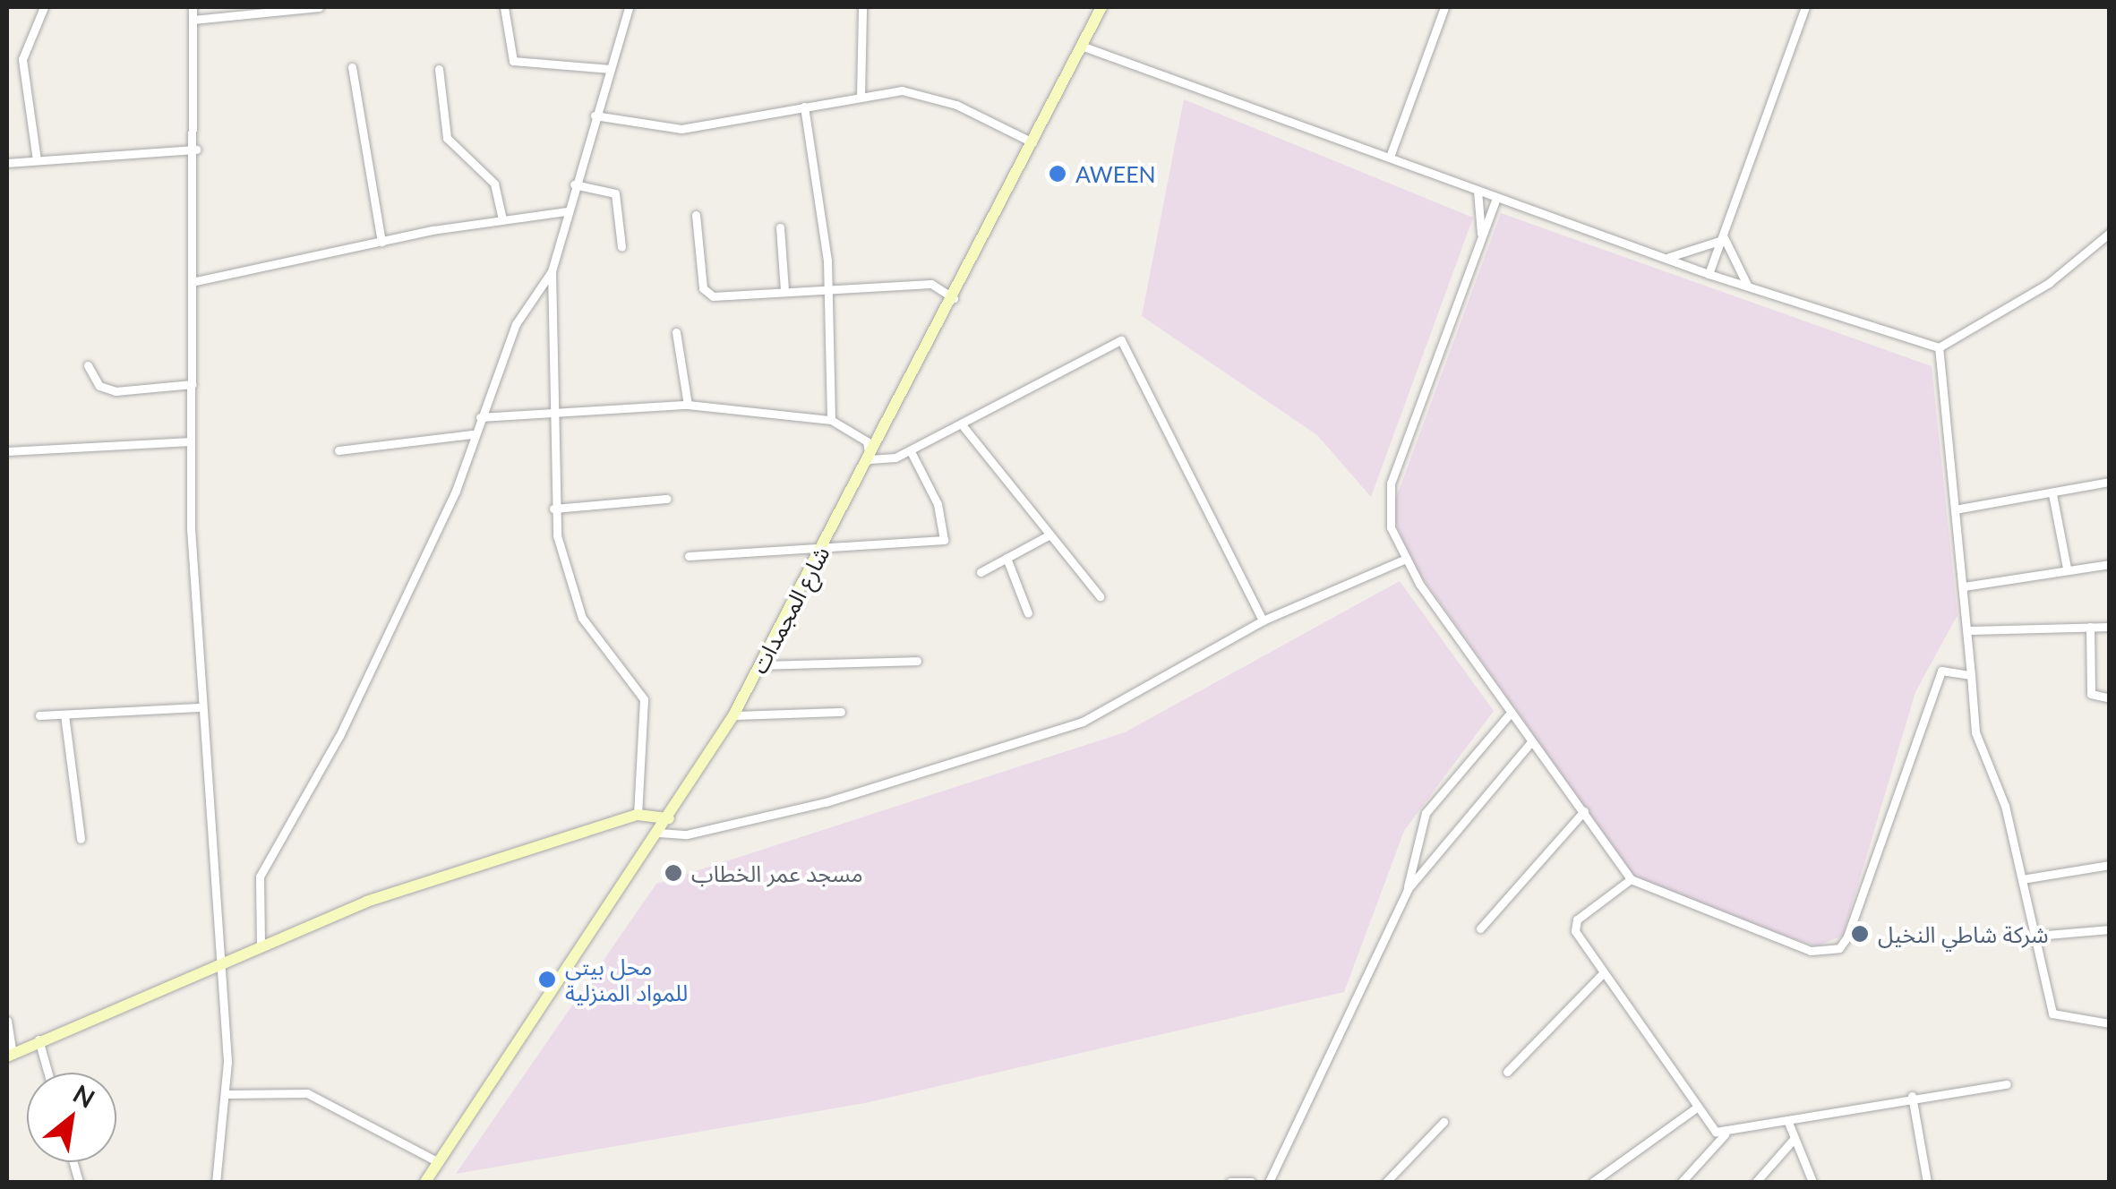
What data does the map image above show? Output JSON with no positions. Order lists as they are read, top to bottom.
{
  "streets": {
    "main road": ["شارع المجمدات"]
  },
  "places": [
    "AWEEN",
    "مسجد عمر الخطاب",
    "شركة شاطي النخيل",
    "محل بيتي للمواد المنزلية"
  ],
  "north": "top right"
}
